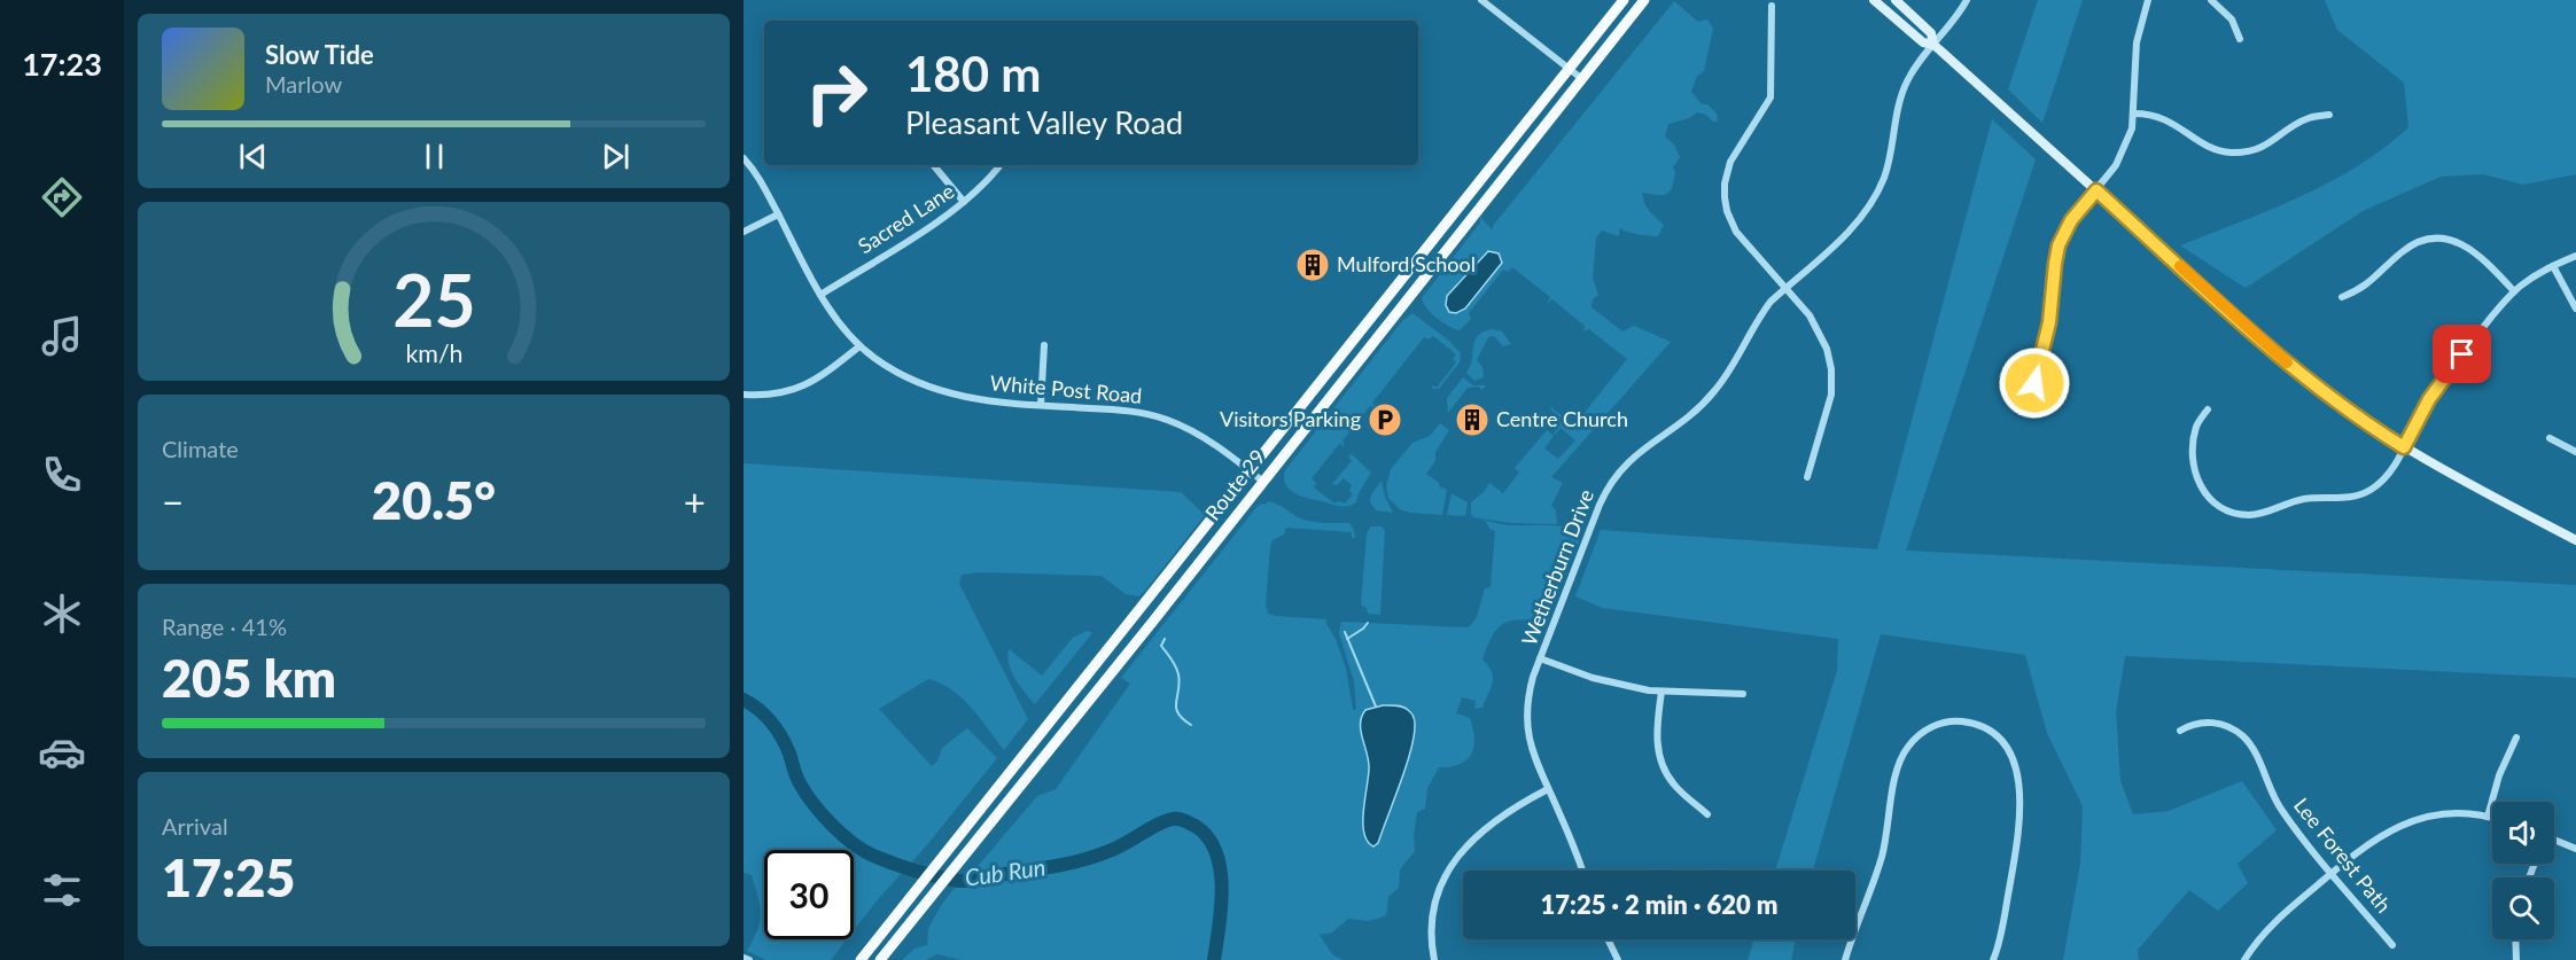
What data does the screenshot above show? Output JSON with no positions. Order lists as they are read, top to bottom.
{
  "streets": {
    "main road": ["Route 29"],
    "street": [
      "Sacred Lane",
      "White Post Road",
      "Wetherburn Drive",
      "Lee Forest Path"
    ]
  },
  "crossings": [
    ["Sacred Lane", "White Post Road"],
    ["White Post Road", "Route 29"]
  ],
  "water": ["Cub Run"],
  "places": {
    "building": ["Mulford School", "Centre Church"],
    "parking": ["Visitors Parking"]
  },
  "page": {
    "tabs": "17:23",
    "turn": ["180 m", "Pleasant Valley Road"],
    "song": ["Slow Tide", "Marlow"],
    "tile": [
      "Climate",
      ["Range · 41%", "205 km"],
      ["Arrival", "17:25"]
    ],
    "heat": ["−", "20.5°", "+"],
    "limit": "30",
    "trip": "17:25 · 2 min · 620 m",
    "gauge": ["25", "km/h"]
  }
}
